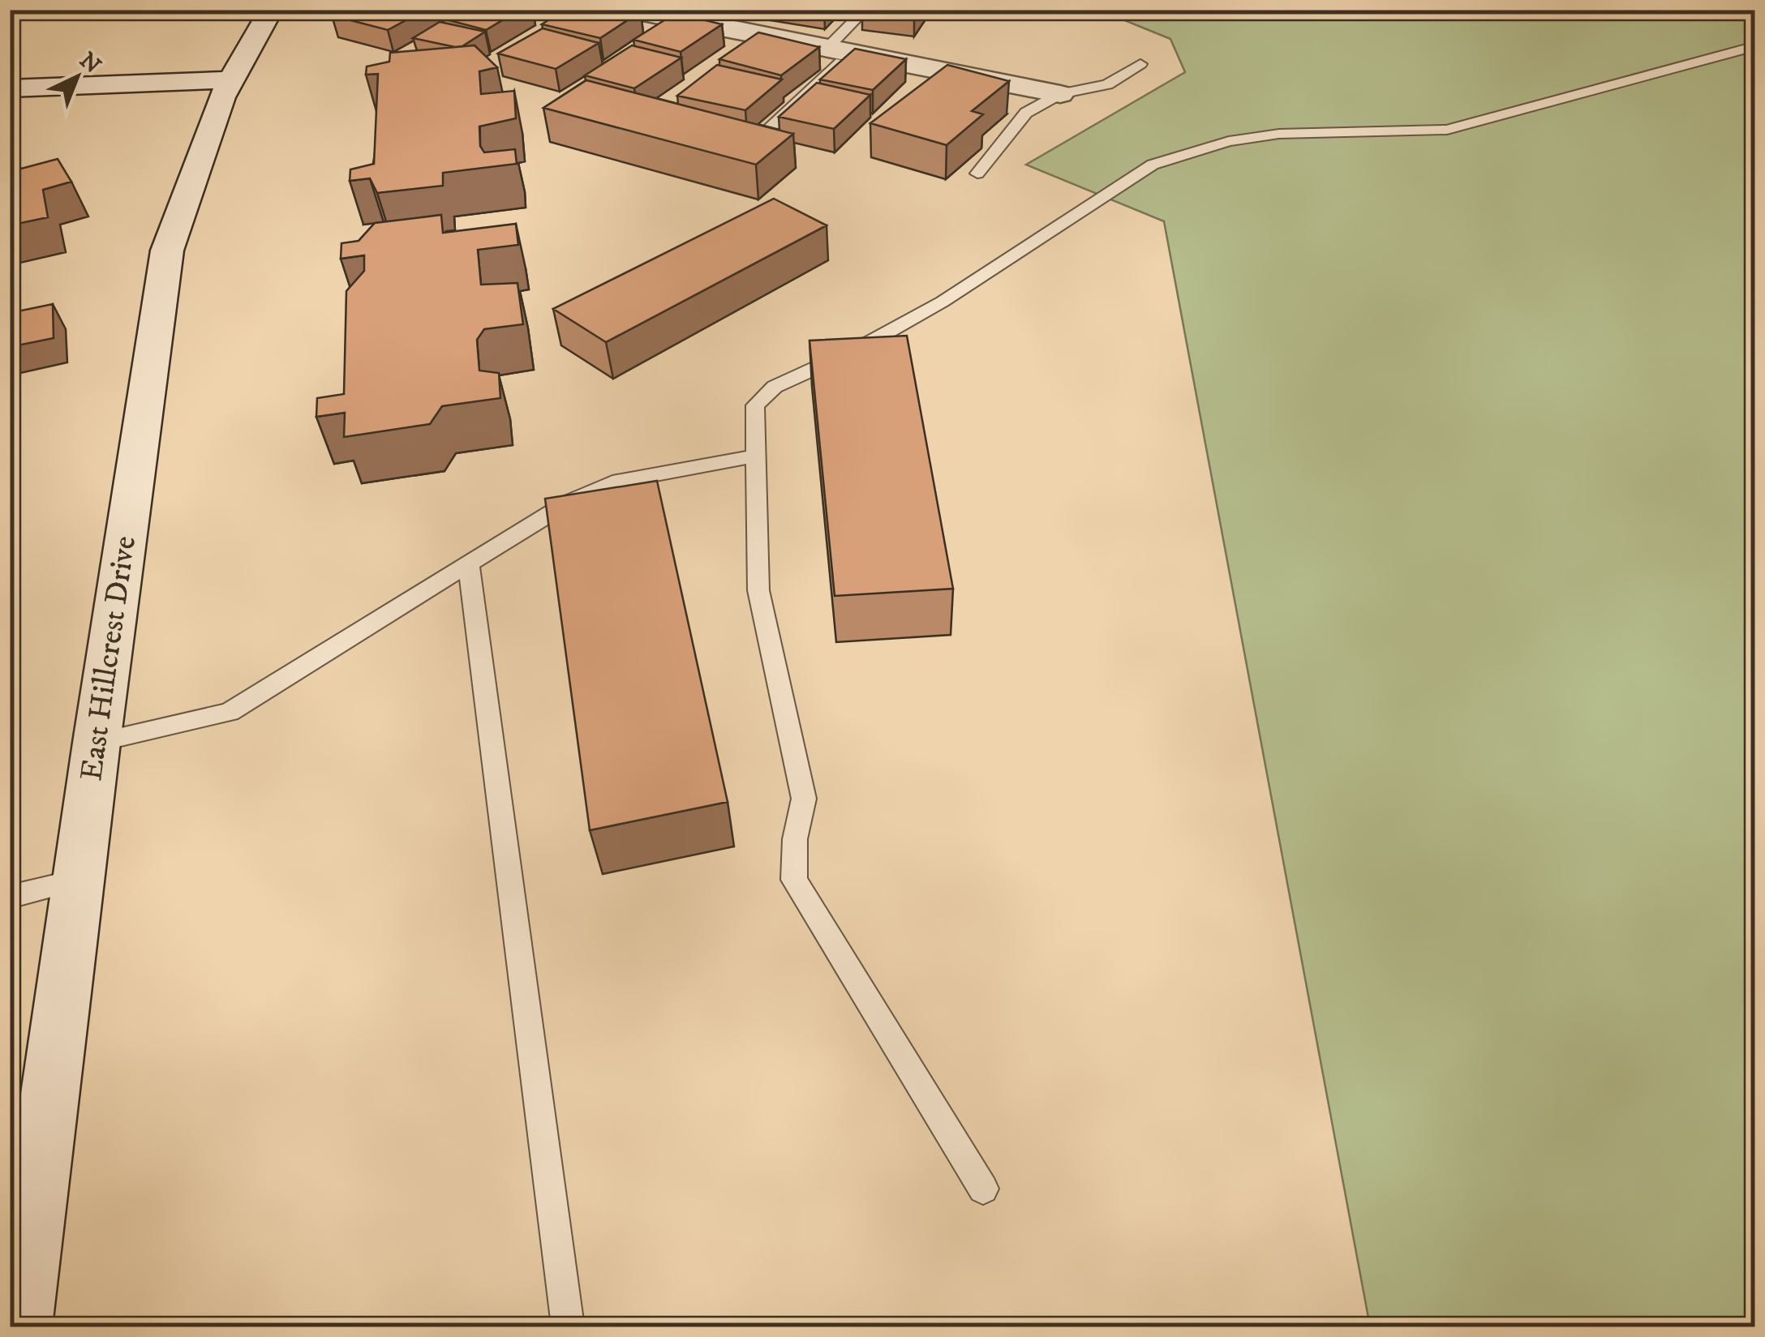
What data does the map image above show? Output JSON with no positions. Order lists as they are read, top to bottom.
{
  "streets": {
    "main road": ["East Hillcrest Drive"]
  },
  "north": "top right"
}
